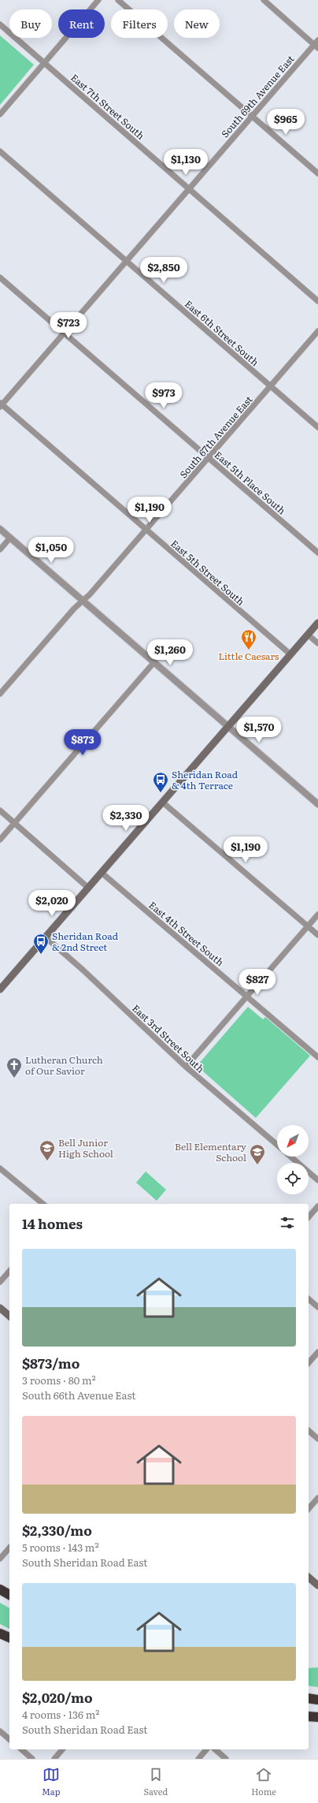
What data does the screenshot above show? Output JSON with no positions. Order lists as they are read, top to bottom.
{
  "streets": {
    "street": [
      "South 69th Avenue East",
      "East 7th Street South",
      "East 6th Street South",
      "South 67th Avenue East",
      "East 5th Place South",
      "East 5th Street South",
      "East 4th Street South",
      "East 3rd Street South"
    ]
  },
  "crossings": [
    ["South 69th Avenue East", "East 7th Street South"],
    ["South 69th Avenue East", "East 6th Street South"],
    ["South 69th Avenue East", "East 5th Place South"],
    ["South 69th Avenue East", "East 5th Street South"],
    ["East 6th Street South", "South 67th Avenue East"],
    ["South 67th Avenue East", "East 5th Place South"],
    ["South 67th Avenue East", "East 5th Street South"]
  ],
  "places": {
    "restaurant": ["Little Caesars"],
    "bus stop": ["Sheridan Road & 4th Terrace", "Sheridan Road & 2nd Street"],
    "church": ["Lutheran Church of Our Savior"],
    "school or university": ["Bell Junior High School", "Bell Elementary School"]
  },
  "north": "bottom left",
  "page": {
    "chip": [
      "Buy",
      "Rent",
      "Filters",
      "New"
    ],
    "price": [
      "$965",
      "$1,130",
      "$2,850",
      "$723",
      "$973",
      "$1,190",
      "$1,050",
      "$1,260",
      "$1,570",
      "$873",
      "$2,330",
      "$1,190",
      "$2,020",
      "$827"
    ],
    "heading": "14 homes",
    "list": [
      {
        "name": "$873/mo",
        "note": "3 rooms · 80 m² · South 66th Avenue East"
      },
      {
        "name": "$2,330/mo",
        "note": "5 rooms · 143 m² · South Sheridan Road East"
      },
      {
        "name": "$2,020/mo",
        "note": "4 rooms · 136 m² · South Sheridan Road East"
      }
    ],
    "tabs": ["Map", "Saved", "Home"]
  }
}
